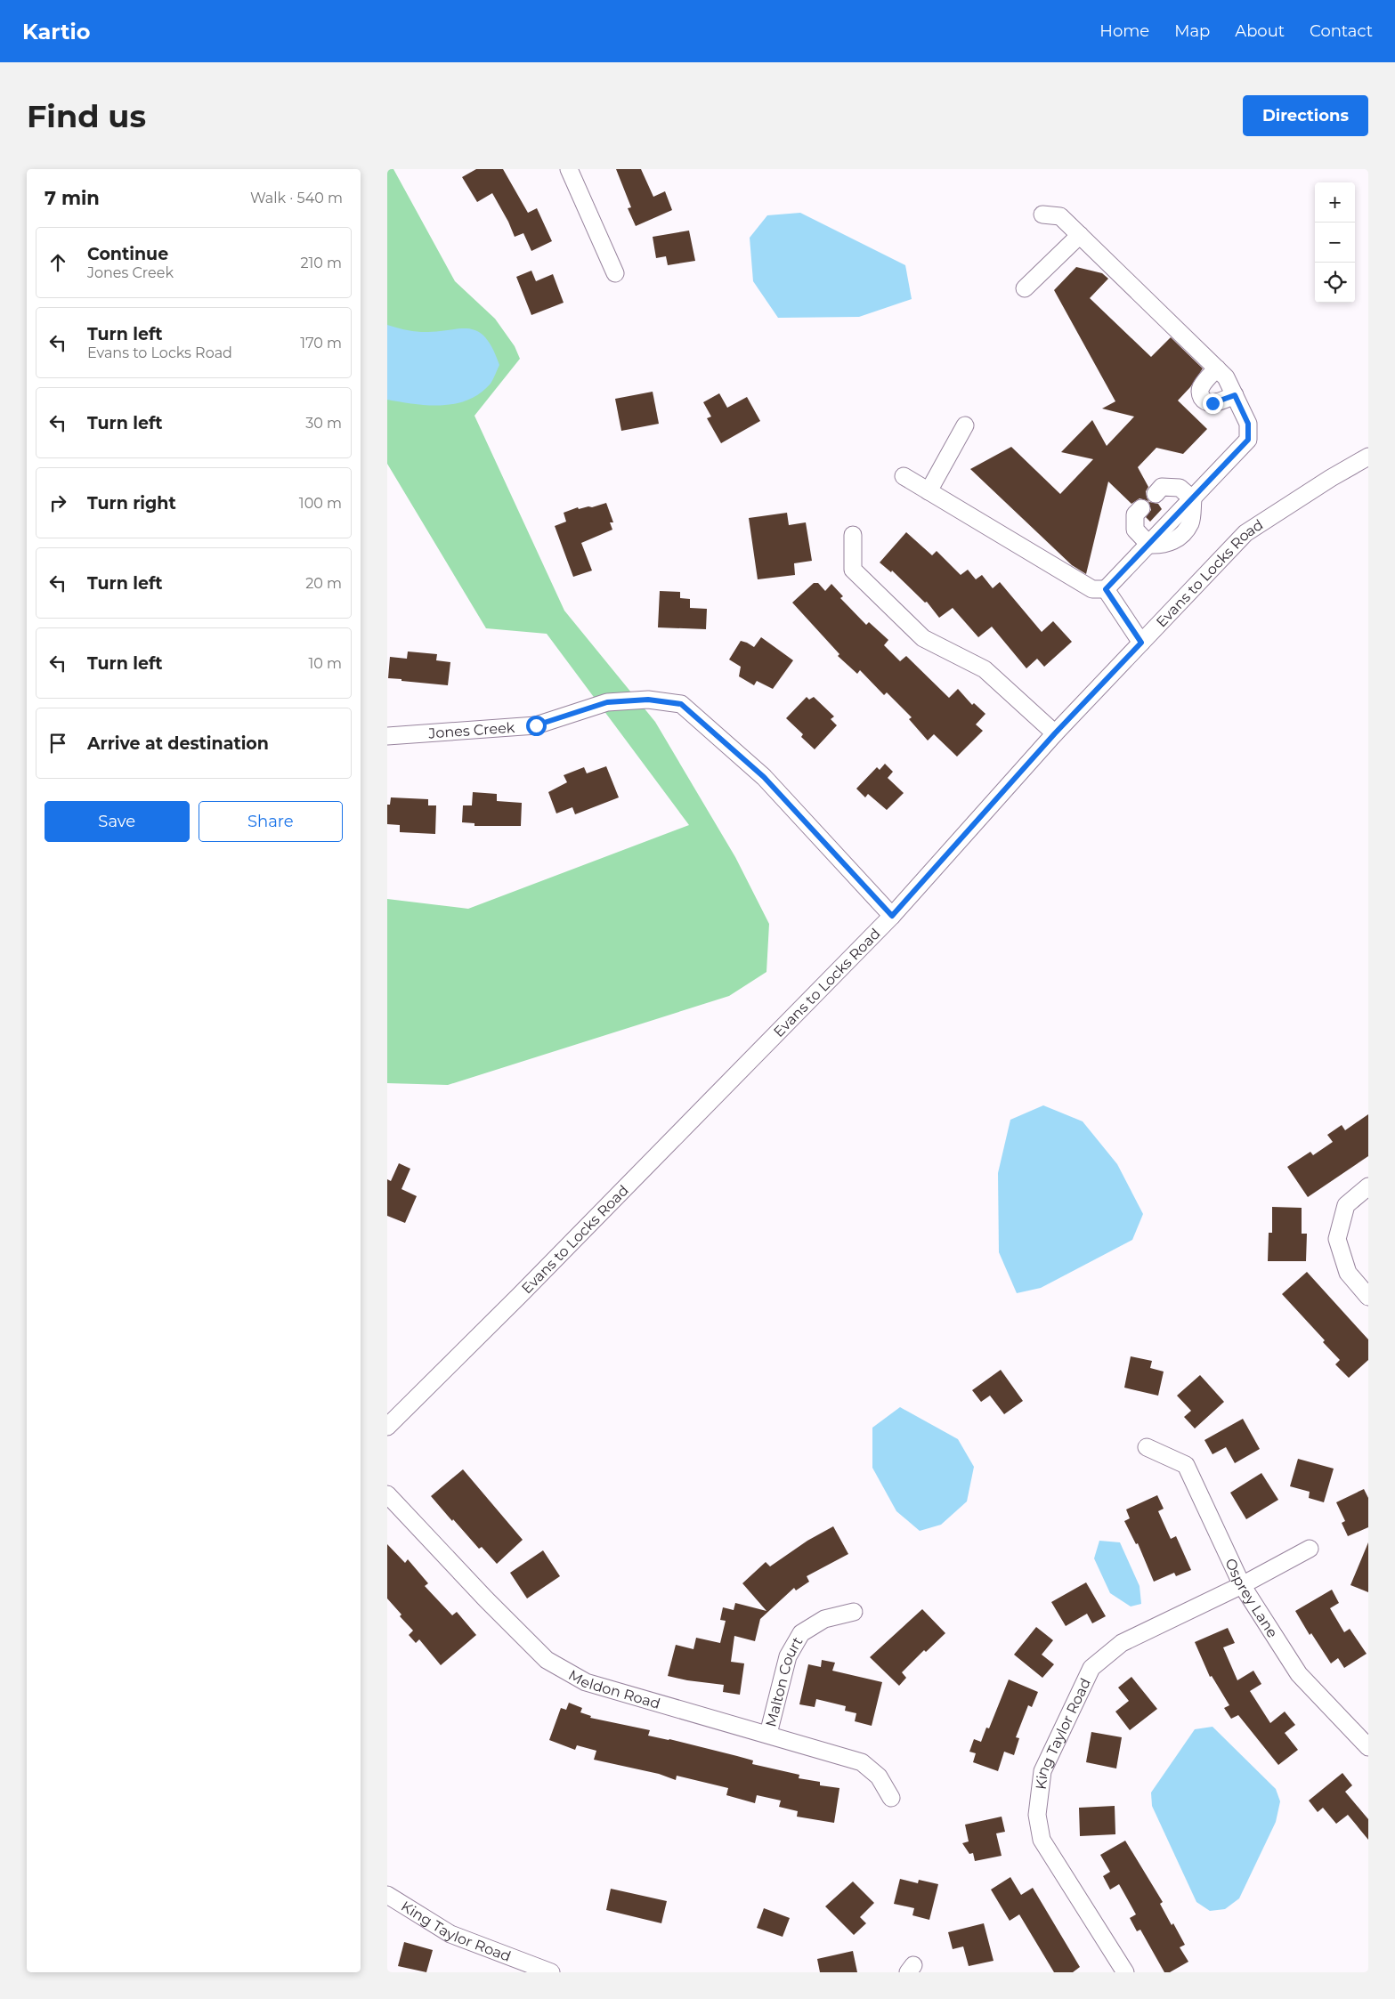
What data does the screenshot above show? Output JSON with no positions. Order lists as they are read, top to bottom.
{
  "streets": {
    "street": [
      "Evans to Locks Road",
      "Jones Creek",
      "Osprey Lane",
      "Malton Court",
      "Meldon Road",
      "King Taylor Road"
    ]
  },
  "crossings": [
    ["Evans to Locks Road", "Jones Creek"],
    ["Osprey Lane", "King Taylor Road"],
    ["Malton Court", "Meldon Road"]
  ],
  "page": {
    "header": "Kartio",
    "nav": [
      "Home",
      "Map",
      "About",
      "Contact"
    ],
    "buttons": [
      "Directions",
      ["Save", "Share"]
    ],
    "title": "Find us",
    "heading": ["7 min", "Walk · 540 m"],
    "map_buttons": ["+", "−"],
    "list": [
      ["Continue", "Jones Creek", "210 m"],
      ["Turn left", "Evans to Locks Road", "170 m"],
      ["Turn left", "30 m"],
      ["Turn right", "100 m"],
      ["Turn left", "20 m"],
      ["Turn left", "10 m"],
      "Arrive at destination"
    ]
  }
}
